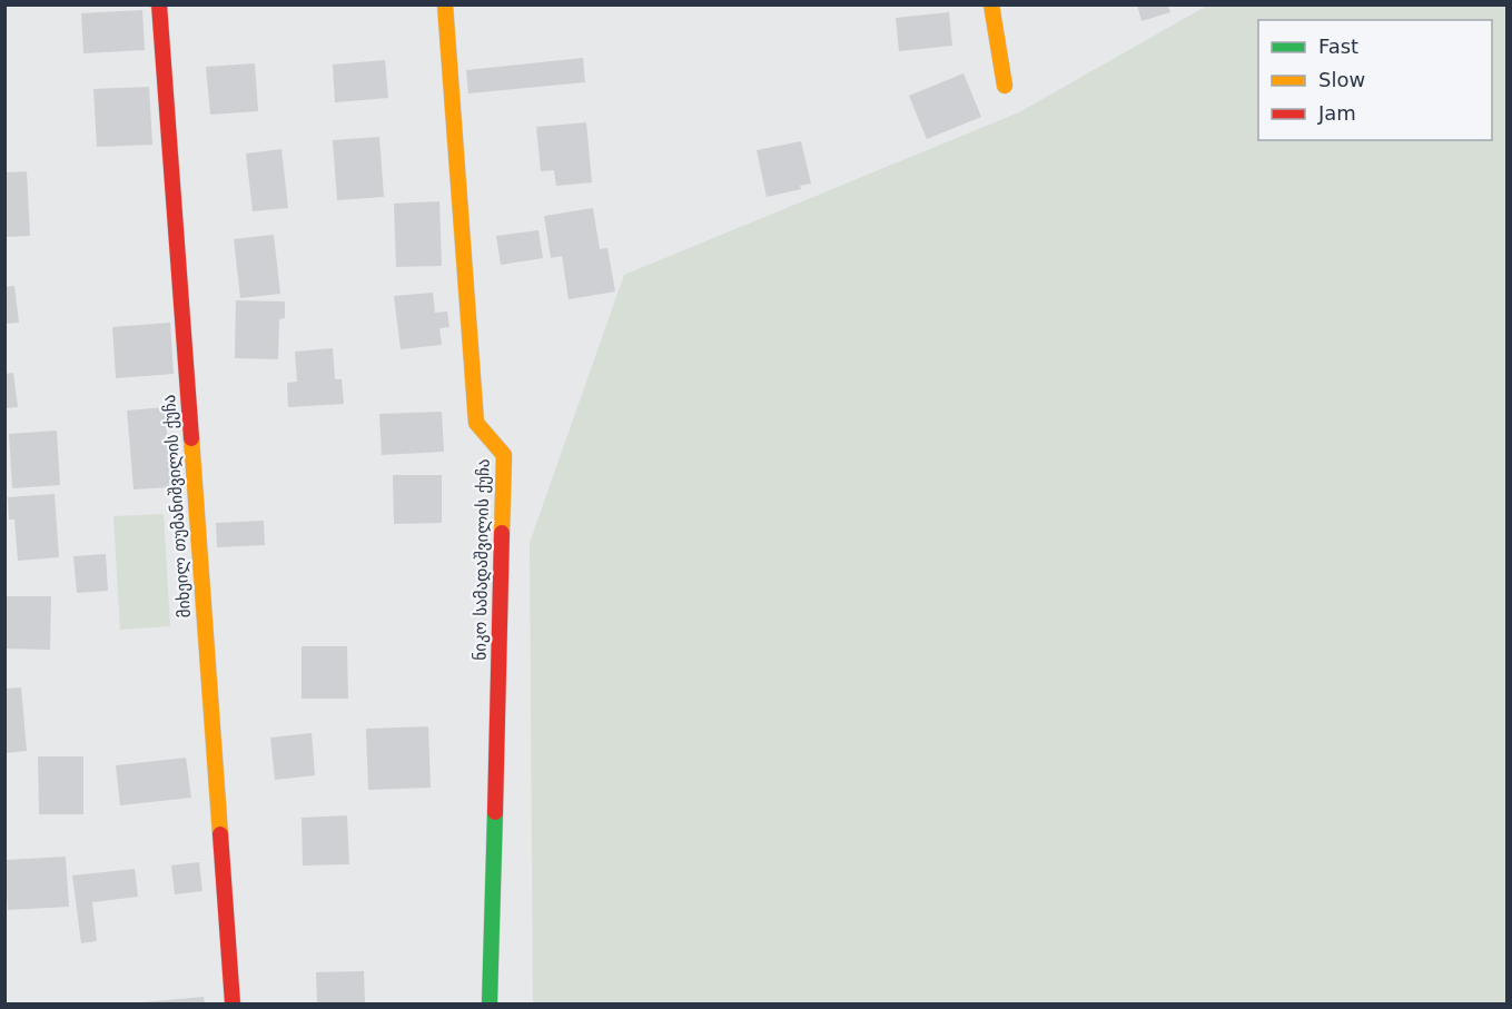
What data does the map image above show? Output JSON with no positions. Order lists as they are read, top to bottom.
{
  "streets": {
    "street": ["მიხეილ თუმანიშვილის ქუჩა", "ნიკო სამადაშვილის ქუჩა"]
  },
  "legend": ["Fast", "Slow", "Jam"]
}
